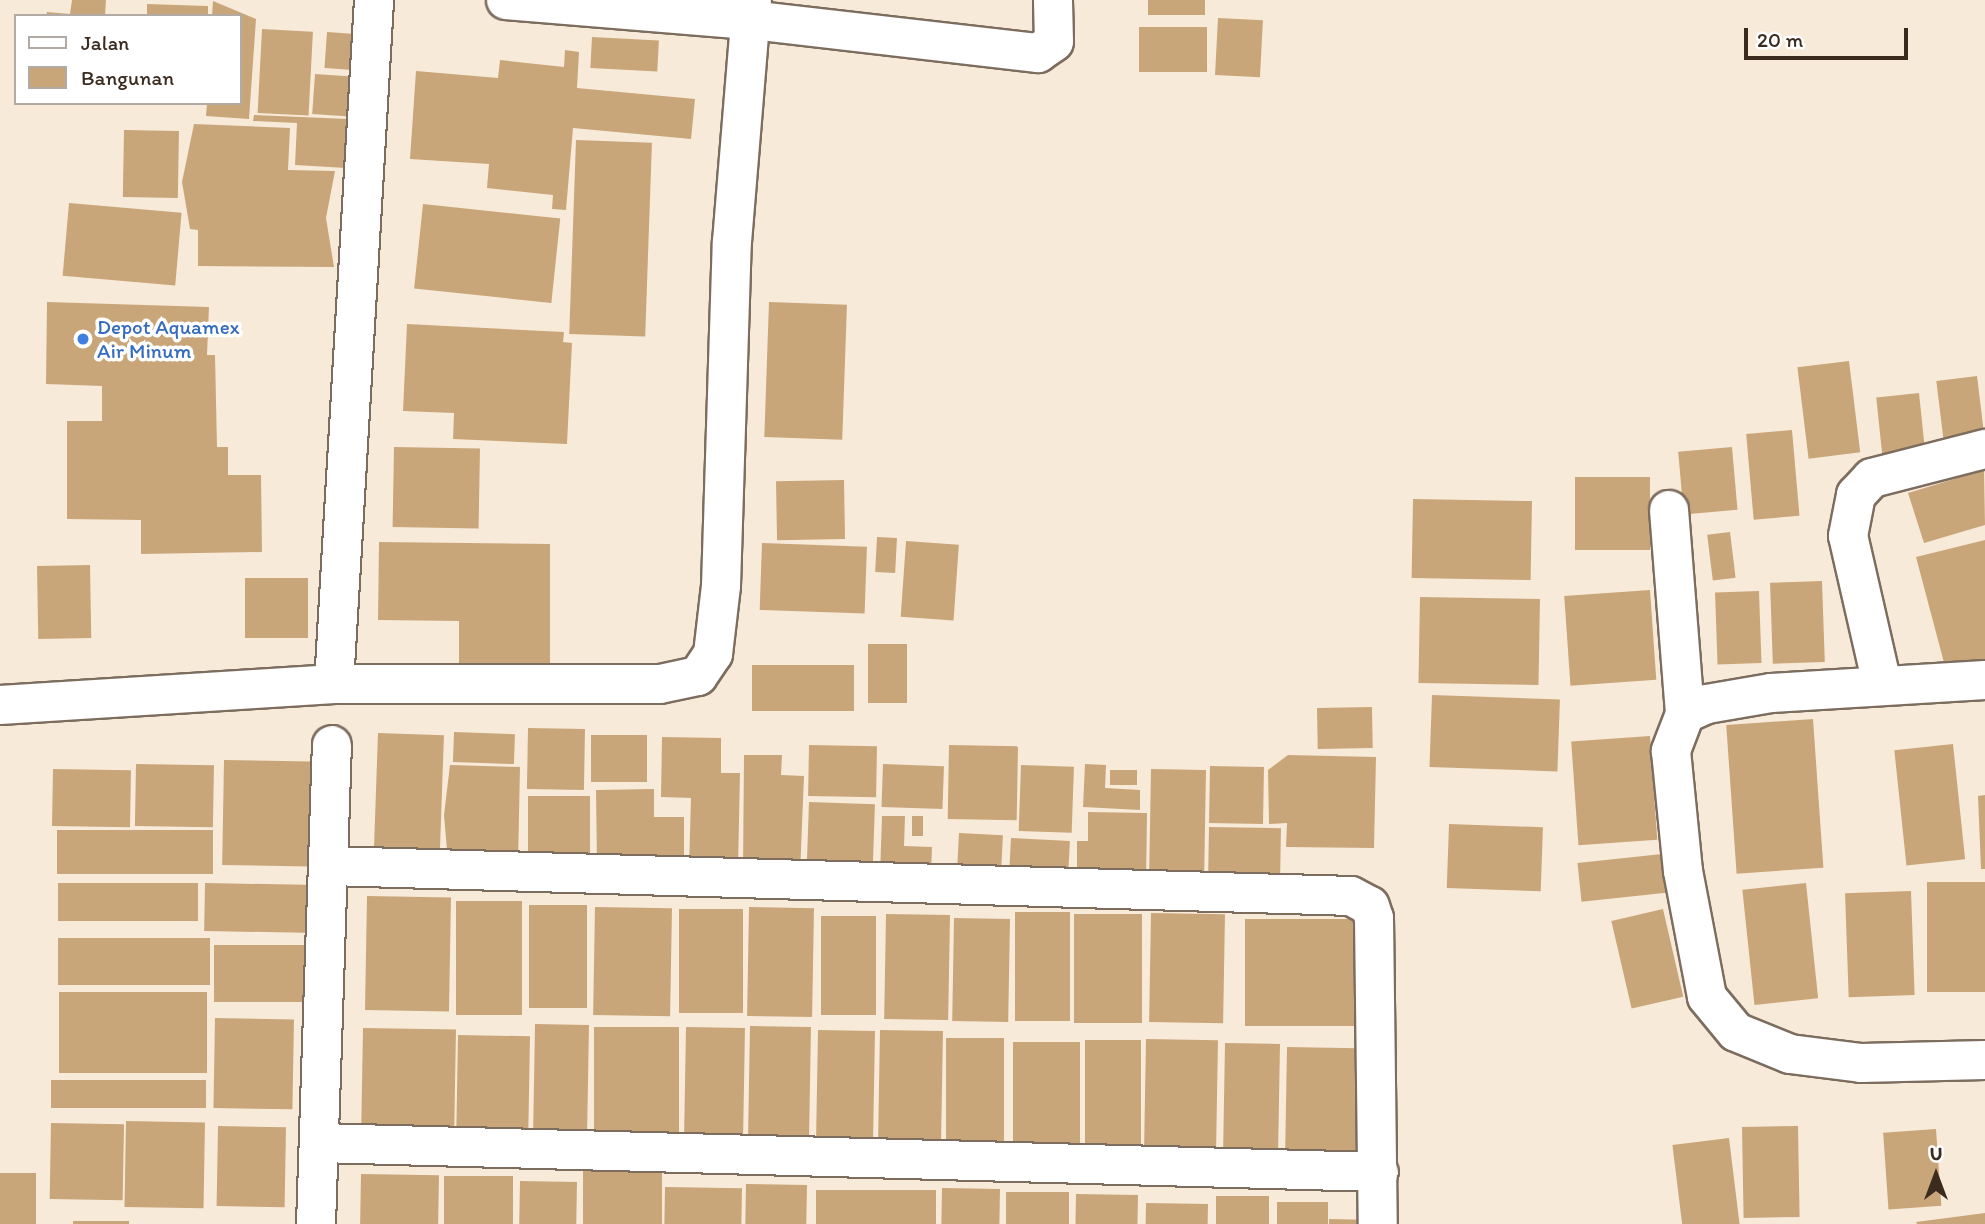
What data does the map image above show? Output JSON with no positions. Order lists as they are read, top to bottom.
{
  "places": ["Depot Aquamex Air Minum"],
  "legend": ["Jalan", "Bangunan"],
  "scale_bar": "20 m",
  "north": "top"
}
